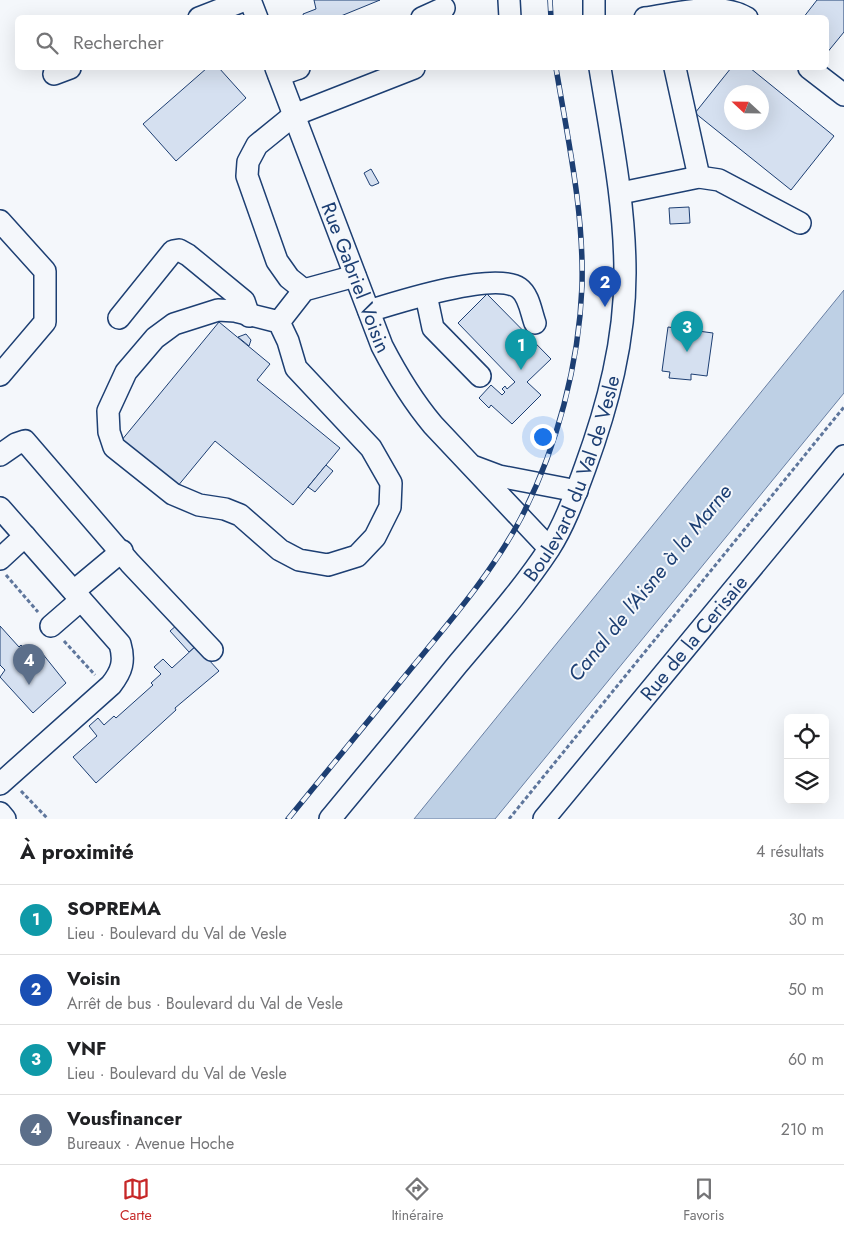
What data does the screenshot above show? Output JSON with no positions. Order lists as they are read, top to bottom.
{
  "streets": {
    "street": ["Rue Gabriel Voisin", "Boulevard du Val de Vesle", "Rue de la Cerisaie"]
  },
  "crossings": [
    ["Rue Gabriel Voisin", "Boulevard du Val de Vesle"]
  ],
  "water": ["Canal de l'Aisne à la Marne"],
  "north": "left",
  "page": {
    "search": "Rechercher",
    "pins": [
      "2",
      "3",
      "1",
      "4"
    ],
    "heading": ["À proximité", "4 résultats"],
    "list": [
      {
        "mark": "1",
        "name": "SOPREMA",
        "note": "Lieu · Boulevard du Val de Vesle",
        "value": "30 m"
      },
      {
        "mark": "2",
        "name": "Voisin",
        "note": "Arrêt de bus · Boulevard du Val de Vesle",
        "value": "50 m"
      },
      {
        "mark": "3",
        "name": "VNF",
        "note": "Lieu · Boulevard du Val de Vesle",
        "value": "60 m"
      },
      {
        "mark": "4",
        "name": "Vousfinancer",
        "note": "Bureaux · Avenue Hoche",
        "value": "210 m"
      }
    ],
    "nav": ["Carte", "Itinéraire", "Favoris"]
  }
}
